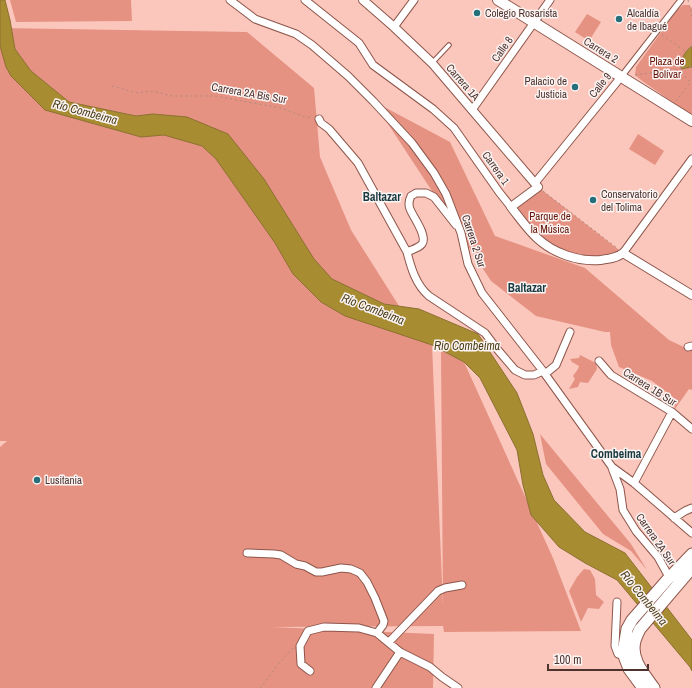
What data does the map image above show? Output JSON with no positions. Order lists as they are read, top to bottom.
{
  "streets": {
    "main road": ["Carrera 2"],
    "street": [
      "Calle 8",
      "Carrera 1A",
      "Calle 9",
      "Carrera 1",
      "Carrera 2 Sur",
      "Carrera 1B Sur",
      "Carrera 2A Sur"
    ],
    "path": ["Carrera 2A Bis Sur"]
  },
  "crossings": [
    ["Calle 8", "Carrera 2"],
    ["Calle 8", "Carrera 1A"],
    ["Carrera 2", "Calle 9"],
    ["Carrera 1A", "Calle 9"],
    ["Calle 9", "Carrera 1"],
    ["Carrera 2 Sur", "Carrera 2A Sur"]
  ],
  "districts": ["Baltazar", "Baltazar", "Combeima"],
  "water": ["Río Combeima", "Rio Combeima"],
  "parks": ["Plaza de Bolívar", "Parque de la Música"],
  "places": [
    "Colegio Rosarista",
    "Alcaldía de Ibagué",
    "Palacio de Justicia",
    "Conservatorio del Tolima",
    "Lusitania"
  ],
  "scale_bar": "100 m"
}
